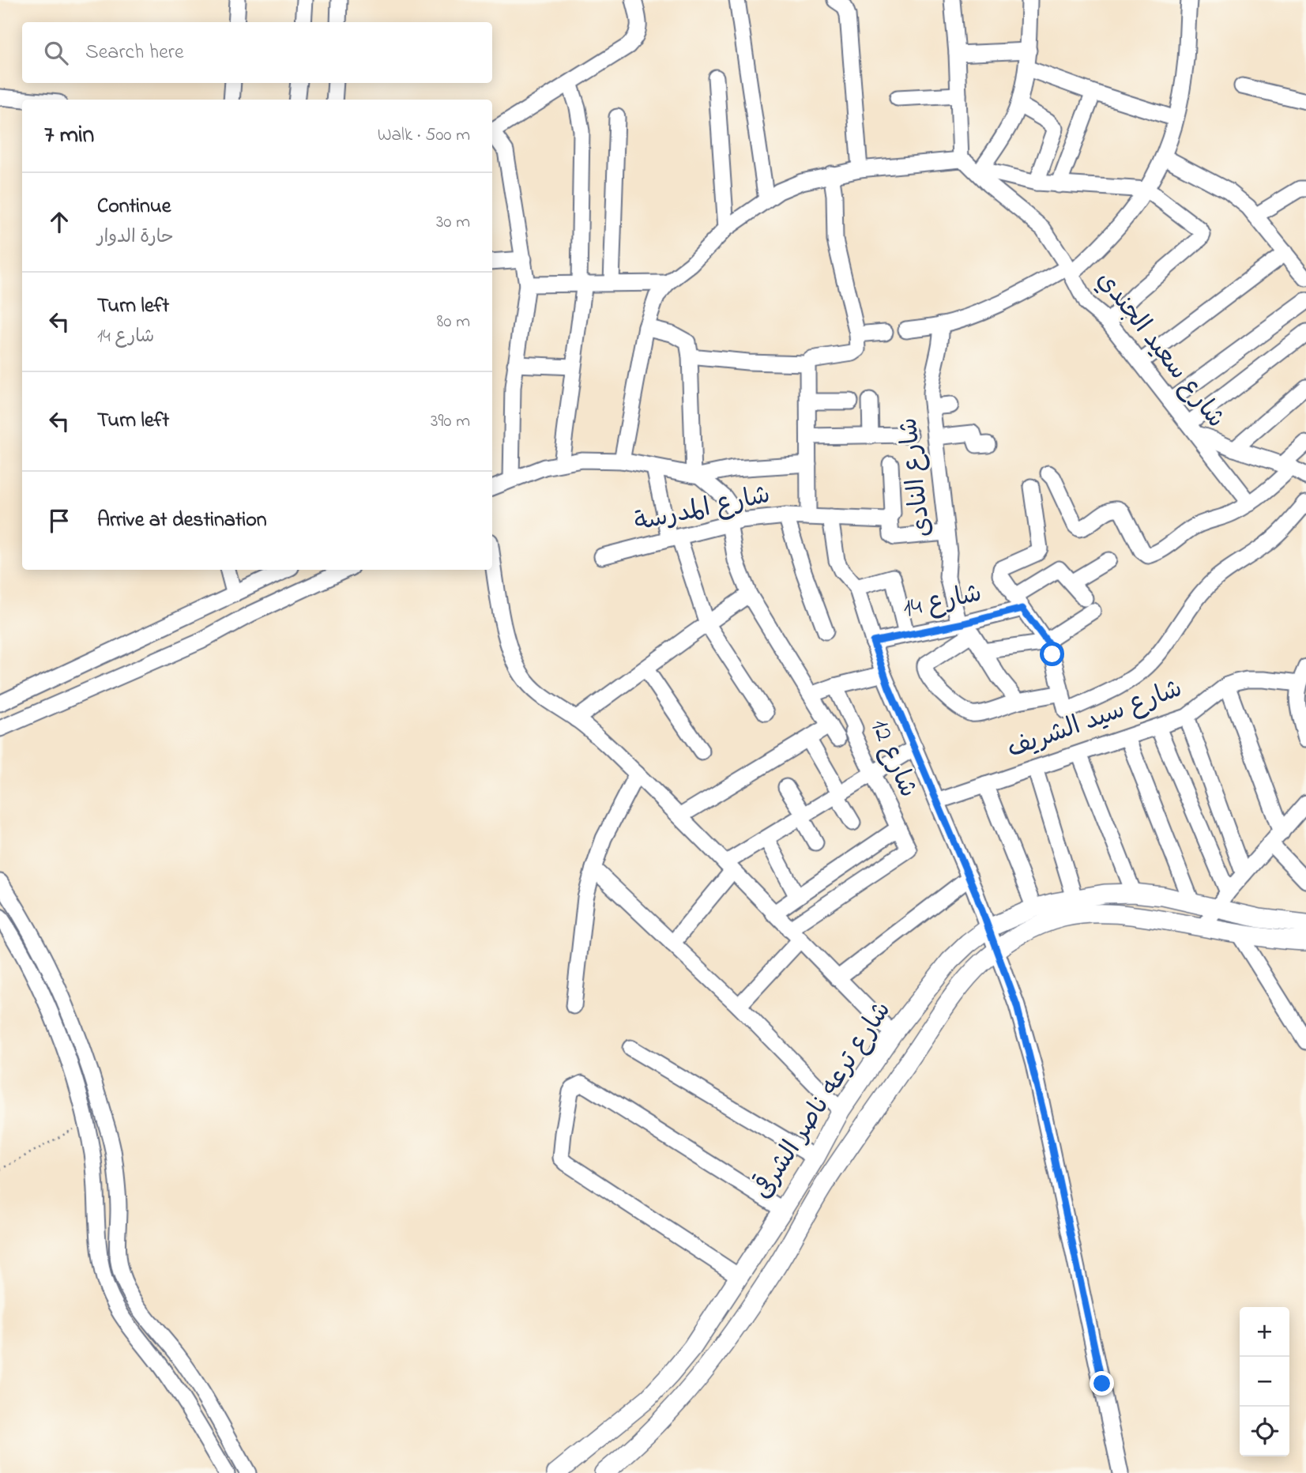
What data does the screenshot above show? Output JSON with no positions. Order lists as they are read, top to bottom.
{
  "streets": {
    "street": [
      "شارع سعيد الجندي",
      "شارع النادى",
      "شارع المدرسة",
      "شارع 14",
      "شارع سيد الشريف",
      "شارع 12",
      "شارع ترعه ناصر الشرقى"
    ]
  },
  "crossings": [
    ["شارع النادى", "شارع 14"]
  ],
  "page": {
    "search": "Search here",
    "heading": ["7 min", "Walk · 500 m"],
    "list": [
      ["Continue", "حارة الدوار", "30 m"],
      ["Turn left", "شارع 14", "80 m"],
      ["Turn left", "390 m"],
      "Arrive at destination"
    ],
    "map_buttons": ["+", "−"]
  }
}
